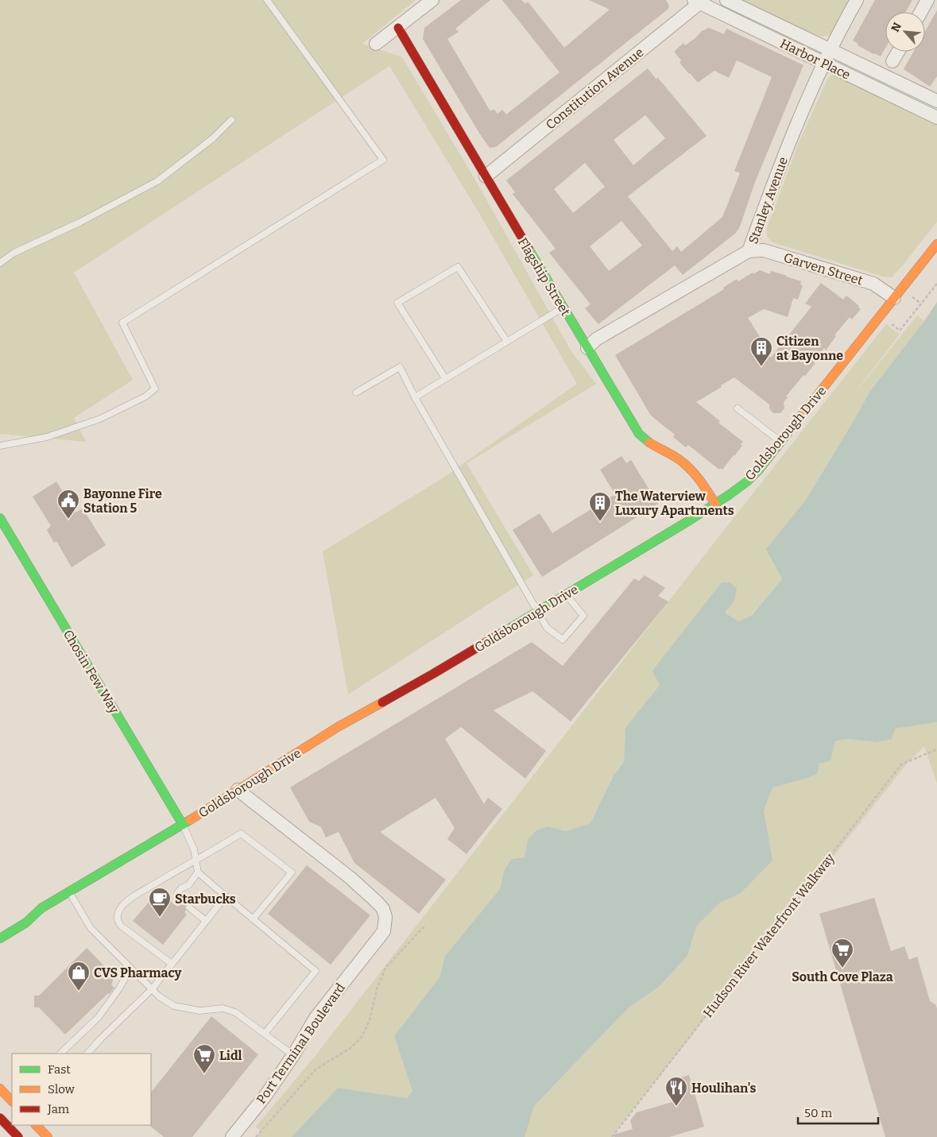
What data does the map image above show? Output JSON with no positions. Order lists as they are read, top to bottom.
{
  "streets": {
    "main road": ["Flagship Street", "Goldsborough Drive", "Chosin Few Way"],
    "street": [
      "Harbor Place",
      "Constitution Avenue",
      "Stanley Avenue",
      "Garven Street",
      "Port Terminal Boulevard"
    ],
    "path": ["Hudson River Waterfront Walkway"]
  },
  "crossings": [
    ["Harbor Place", "Constitution Avenue"],
    ["Harbor Place", "Stanley Avenue"],
    ["Constitution Avenue", "Flagship Street"],
    ["Stanley Avenue", "Garven Street"],
    ["Stanley Avenue", "Flagship Street"],
    ["Garven Street", "Goldsborough Drive"],
    ["Flagship Street", "Goldsborough Drive"],
    ["Goldsborough Drive", "Chosin Few Way"],
    ["Goldsborough Drive", "Port Terminal Boulevard"]
  ],
  "places": {
    "building": ["Citizen at Bayonne", "The Waterview Luxury Apartments"],
    "public building": ["Bayonne Fire Station 5"],
    "cafe": ["Starbucks"],
    "supermarket": ["South Cove Plaza", "Lidl"],
    "shop": ["CVS Pharmacy"],
    "restaurant": ["Houlihan's"]
  },
  "legend": ["Fast", "Slow", "Jam"],
  "scale_bar": "50 m",
  "north": "top left"
}
